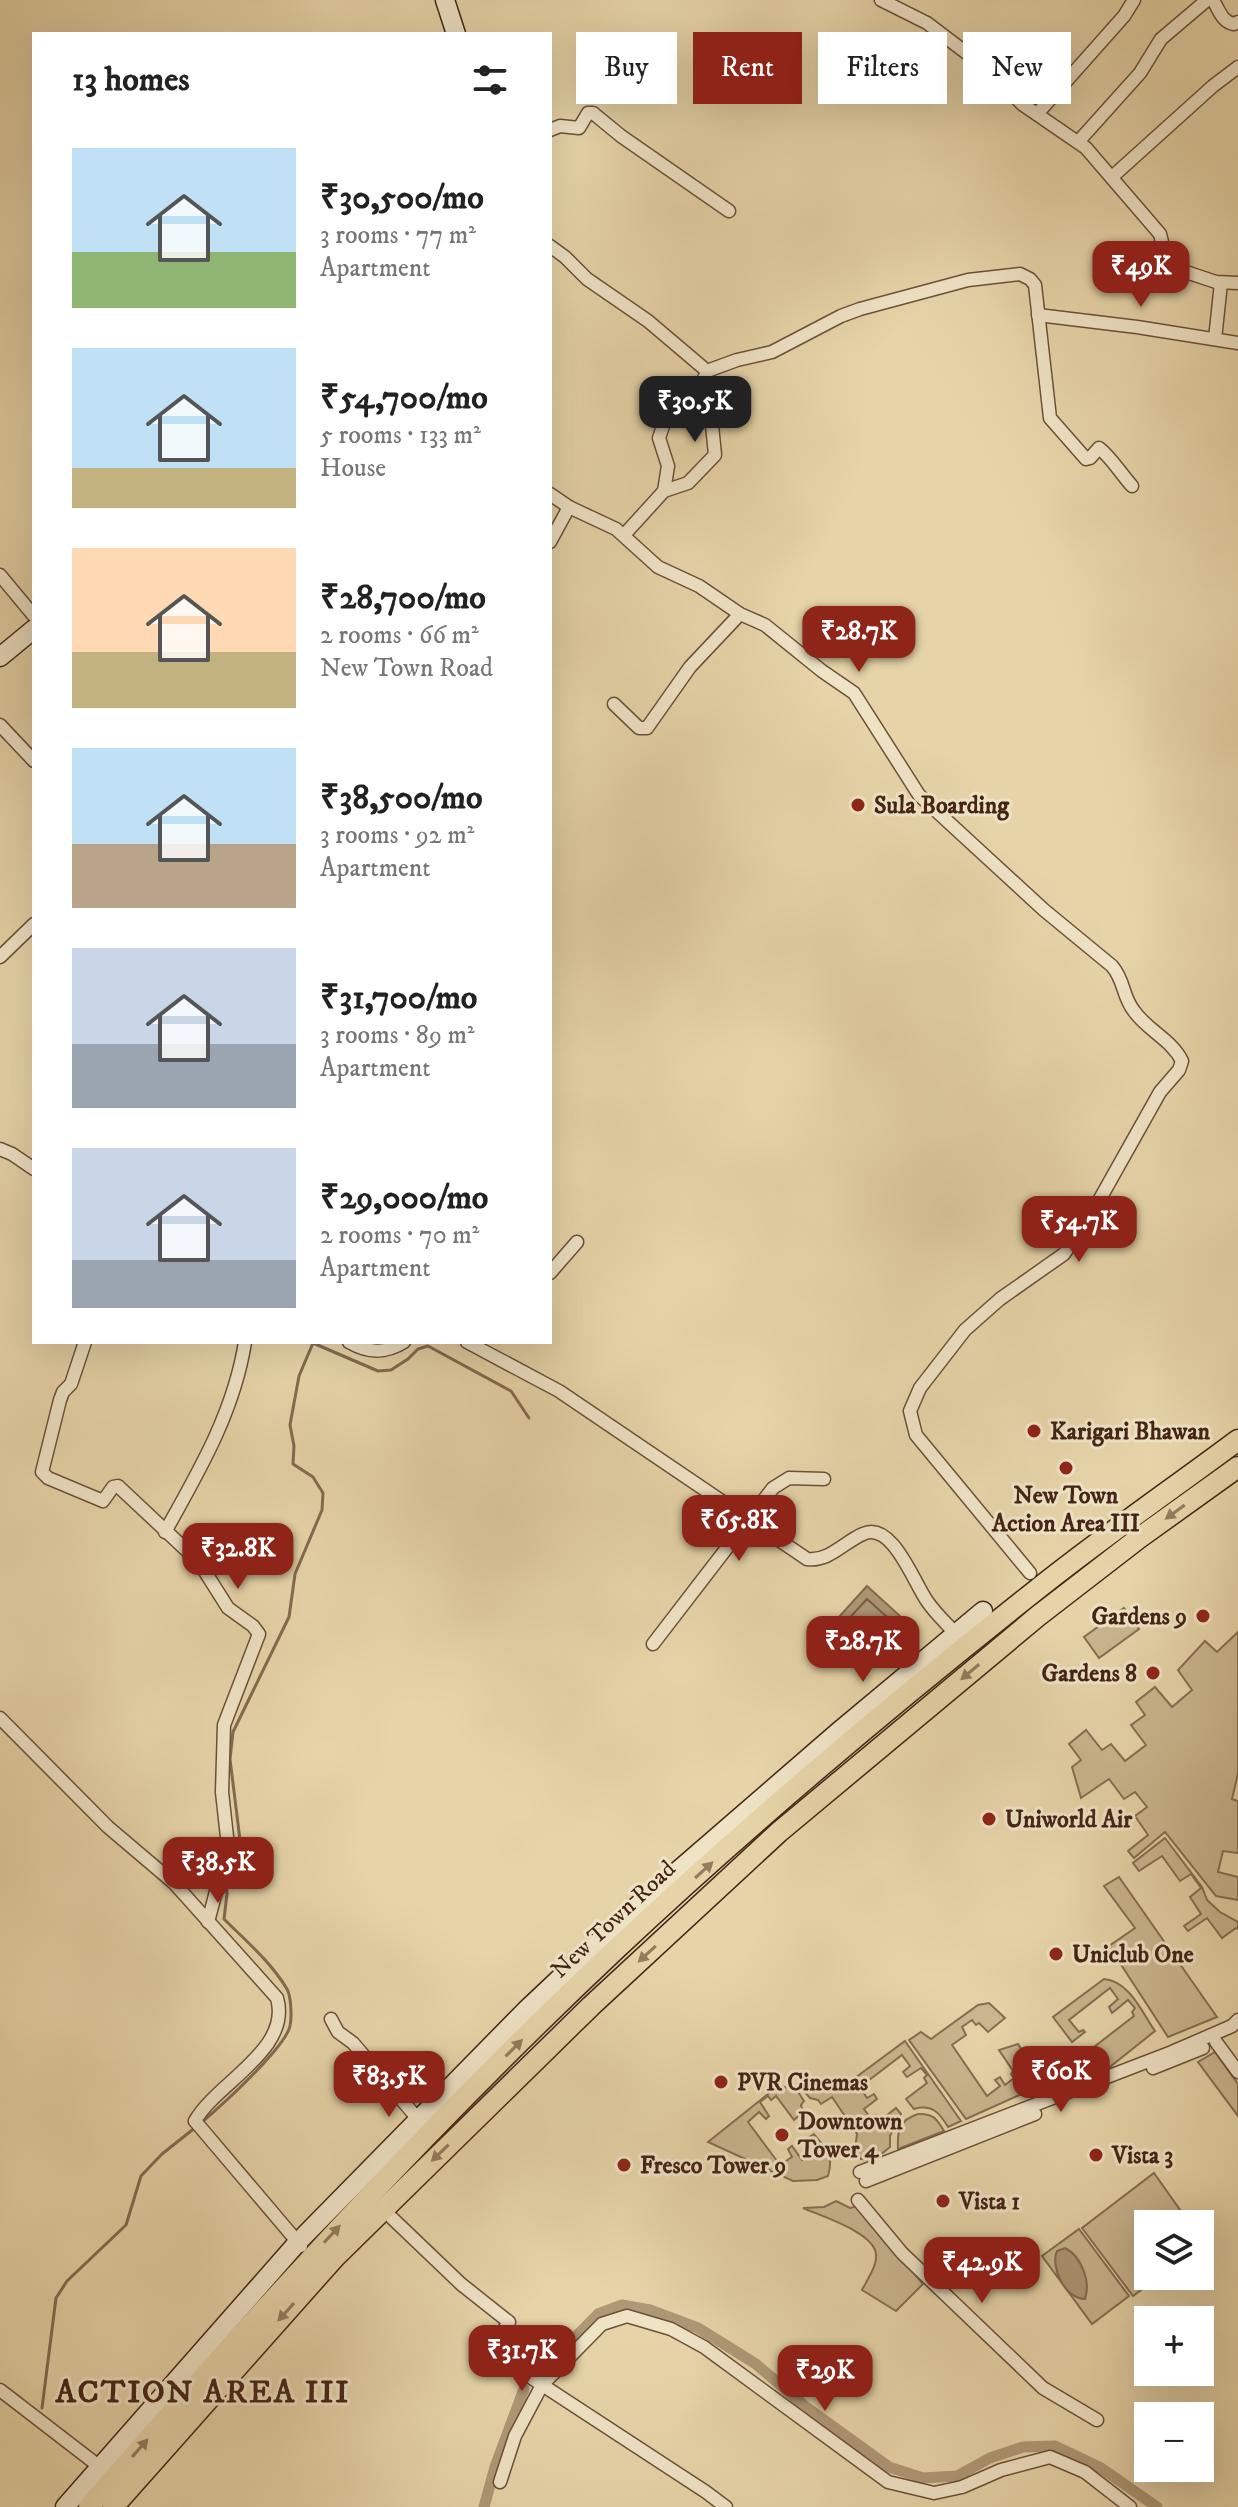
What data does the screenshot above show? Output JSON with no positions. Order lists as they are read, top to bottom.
{
  "streets": {
    "main road": ["New Town Road"]
  },
  "districts": ["ACTION AREA III"],
  "places": [
    "Sula Boarding",
    "Karigari Bhawan",
    "New Town Action Area III",
    "Gardens 9",
    "Gardens 8",
    "Uniworld Air",
    "Uniclub One",
    "PVR Cinemas",
    "Downtown Tower 4",
    "Vista 3",
    "Fresco Tower 9",
    "Vista 1"
  ],
  "page": {
    "chip": [
      "Buy",
      "Rent",
      "Filters",
      "New"
    ],
    "heading": "13 homes",
    "list": [
      {
        "name": "₹30,500/mo",
        "note": "3 rooms · 77 m² · Apartment"
      },
      {
        "name": "₹54,700/mo",
        "note": "5 rooms · 133 m² · House"
      },
      {
        "name": "₹28,700/mo",
        "note": "2 rooms · 66 m² · New Town Road"
      },
      {
        "name": "₹38,500/mo",
        "note": "3 rooms · 92 m² · Apartment"
      },
      {
        "name": "₹31,700/mo",
        "note": "3 rooms · 89 m² · Apartment"
      },
      {
        "name": "₹29,000/mo",
        "note": "2 rooms · 70 m² · Apartment"
      }
    ],
    "price": [
      "₹49K",
      "₹30.5K",
      "₹28.7K",
      "₹54.7K",
      "₹65.8K",
      "₹32.8K",
      "₹28.7K",
      "₹38.5K",
      "₹60K",
      "₹83.5K",
      "₹42.9K",
      "₹31.7K",
      "₹29K"
    ],
    "map_buttons": ["+", "−"]
  }
}
